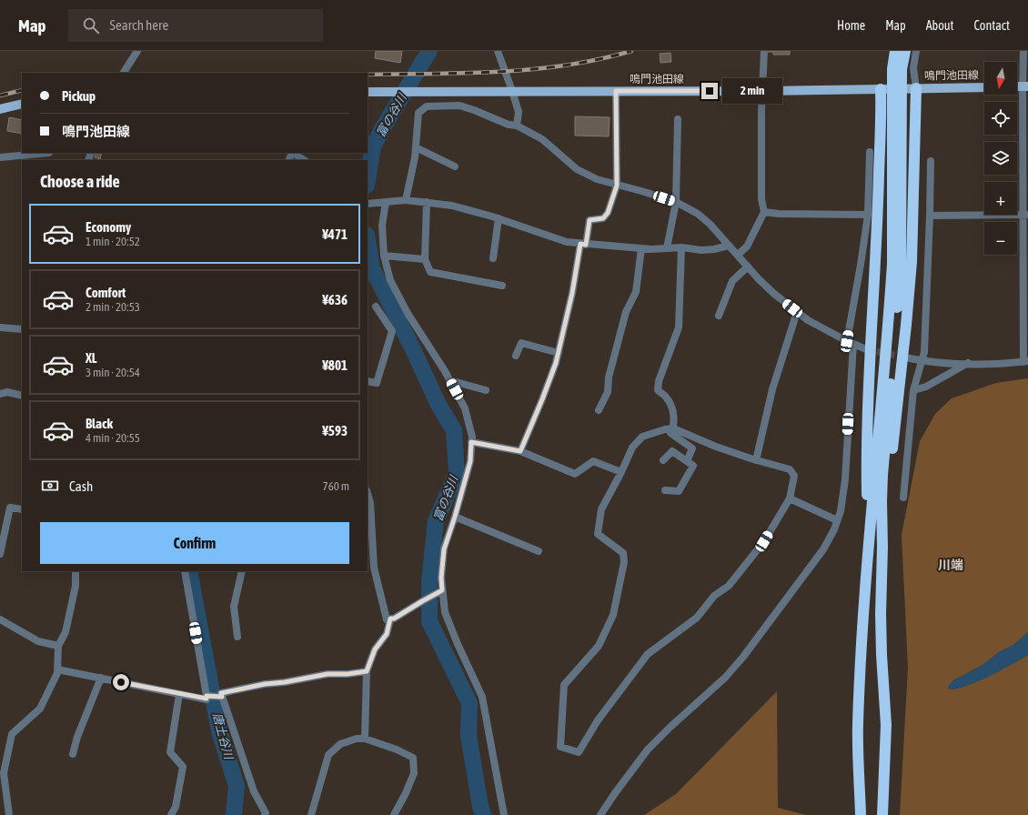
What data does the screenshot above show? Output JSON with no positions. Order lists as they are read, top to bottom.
{
  "streets": {
    "main road": ["鳴門池田線"]
  },
  "districts": ["川端"],
  "water": ["富の谷川", "唐土谷川"],
  "north": "bottom",
  "page": {
    "header": "Map",
    "search": "Search here",
    "nav": [
      "Home",
      "Map",
      "About",
      "Contact"
    ],
    "map_buttons": ["+", "−"],
    "banner": ["Pickup", "鳴門池田線"],
    "bubble": "2 min",
    "heading": "Choose a ride",
    "list": [
      {
        "name": "Economy",
        "note": "1 min · 20:52",
        "value": "¥471"
      },
      {
        "name": "Comfort",
        "note": "2 min · 20:53",
        "value": "¥636"
      },
      {
        "name": "XL",
        "note": "3 min · 20:54",
        "value": "¥801"
      },
      {
        "name": "Black",
        "note": "4 min · 20:55",
        "value": "¥593"
      }
    ],
    "pay": ["Cash", "760 m"],
    "buttons": "Confirm"
  }
}
